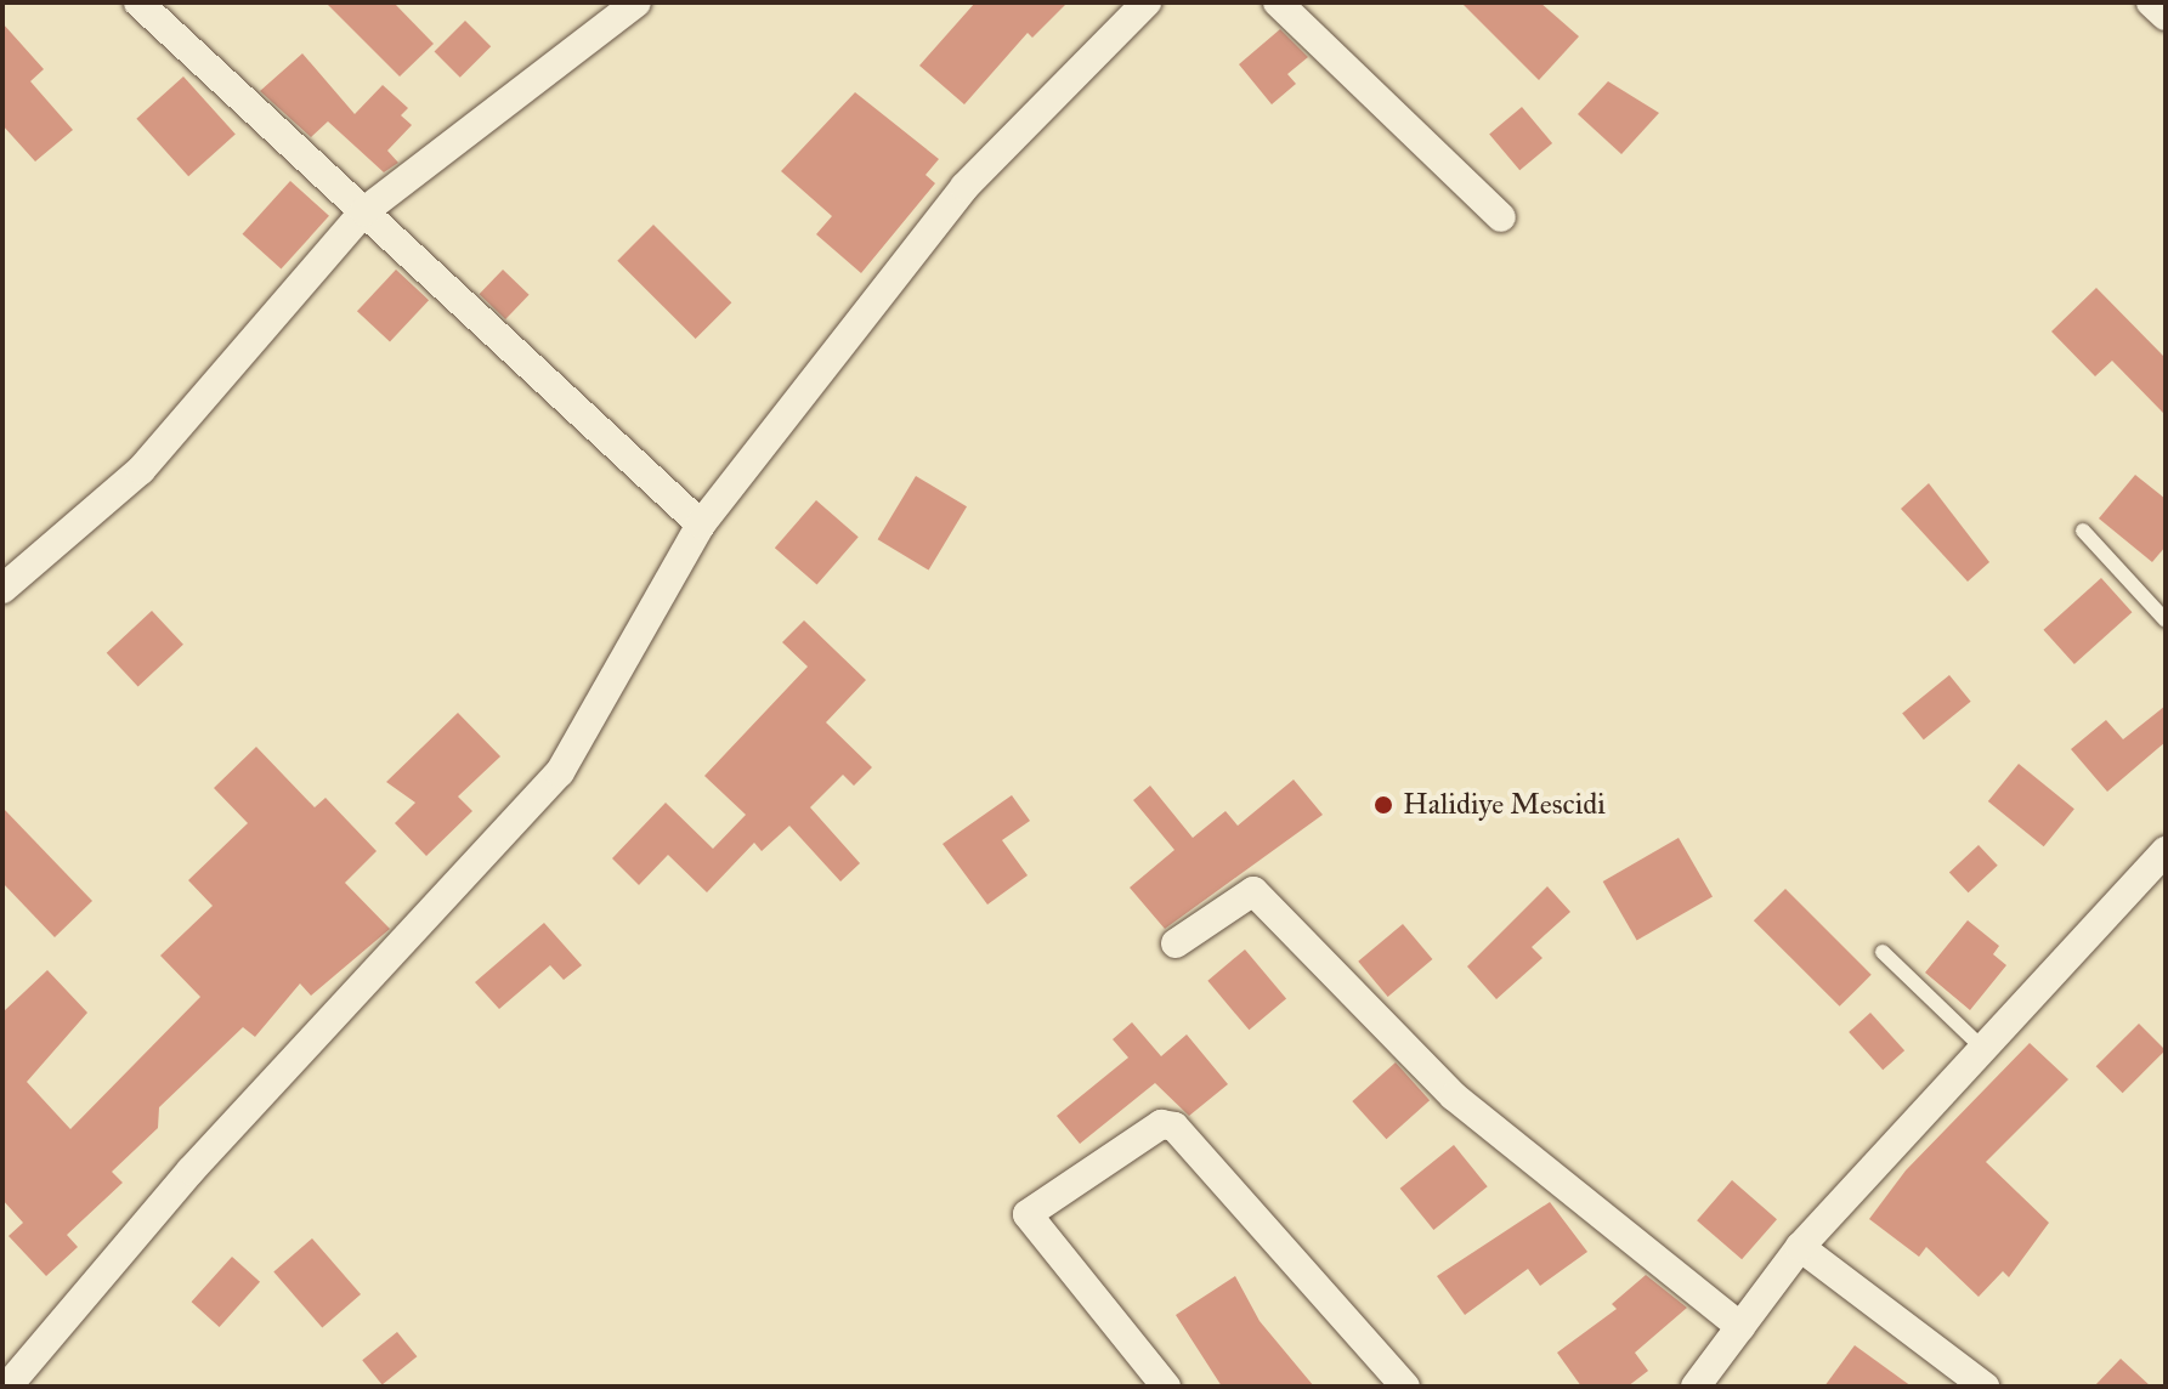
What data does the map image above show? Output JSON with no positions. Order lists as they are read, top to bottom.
{
  "places": ["Halidiye Mescidi"]
}
